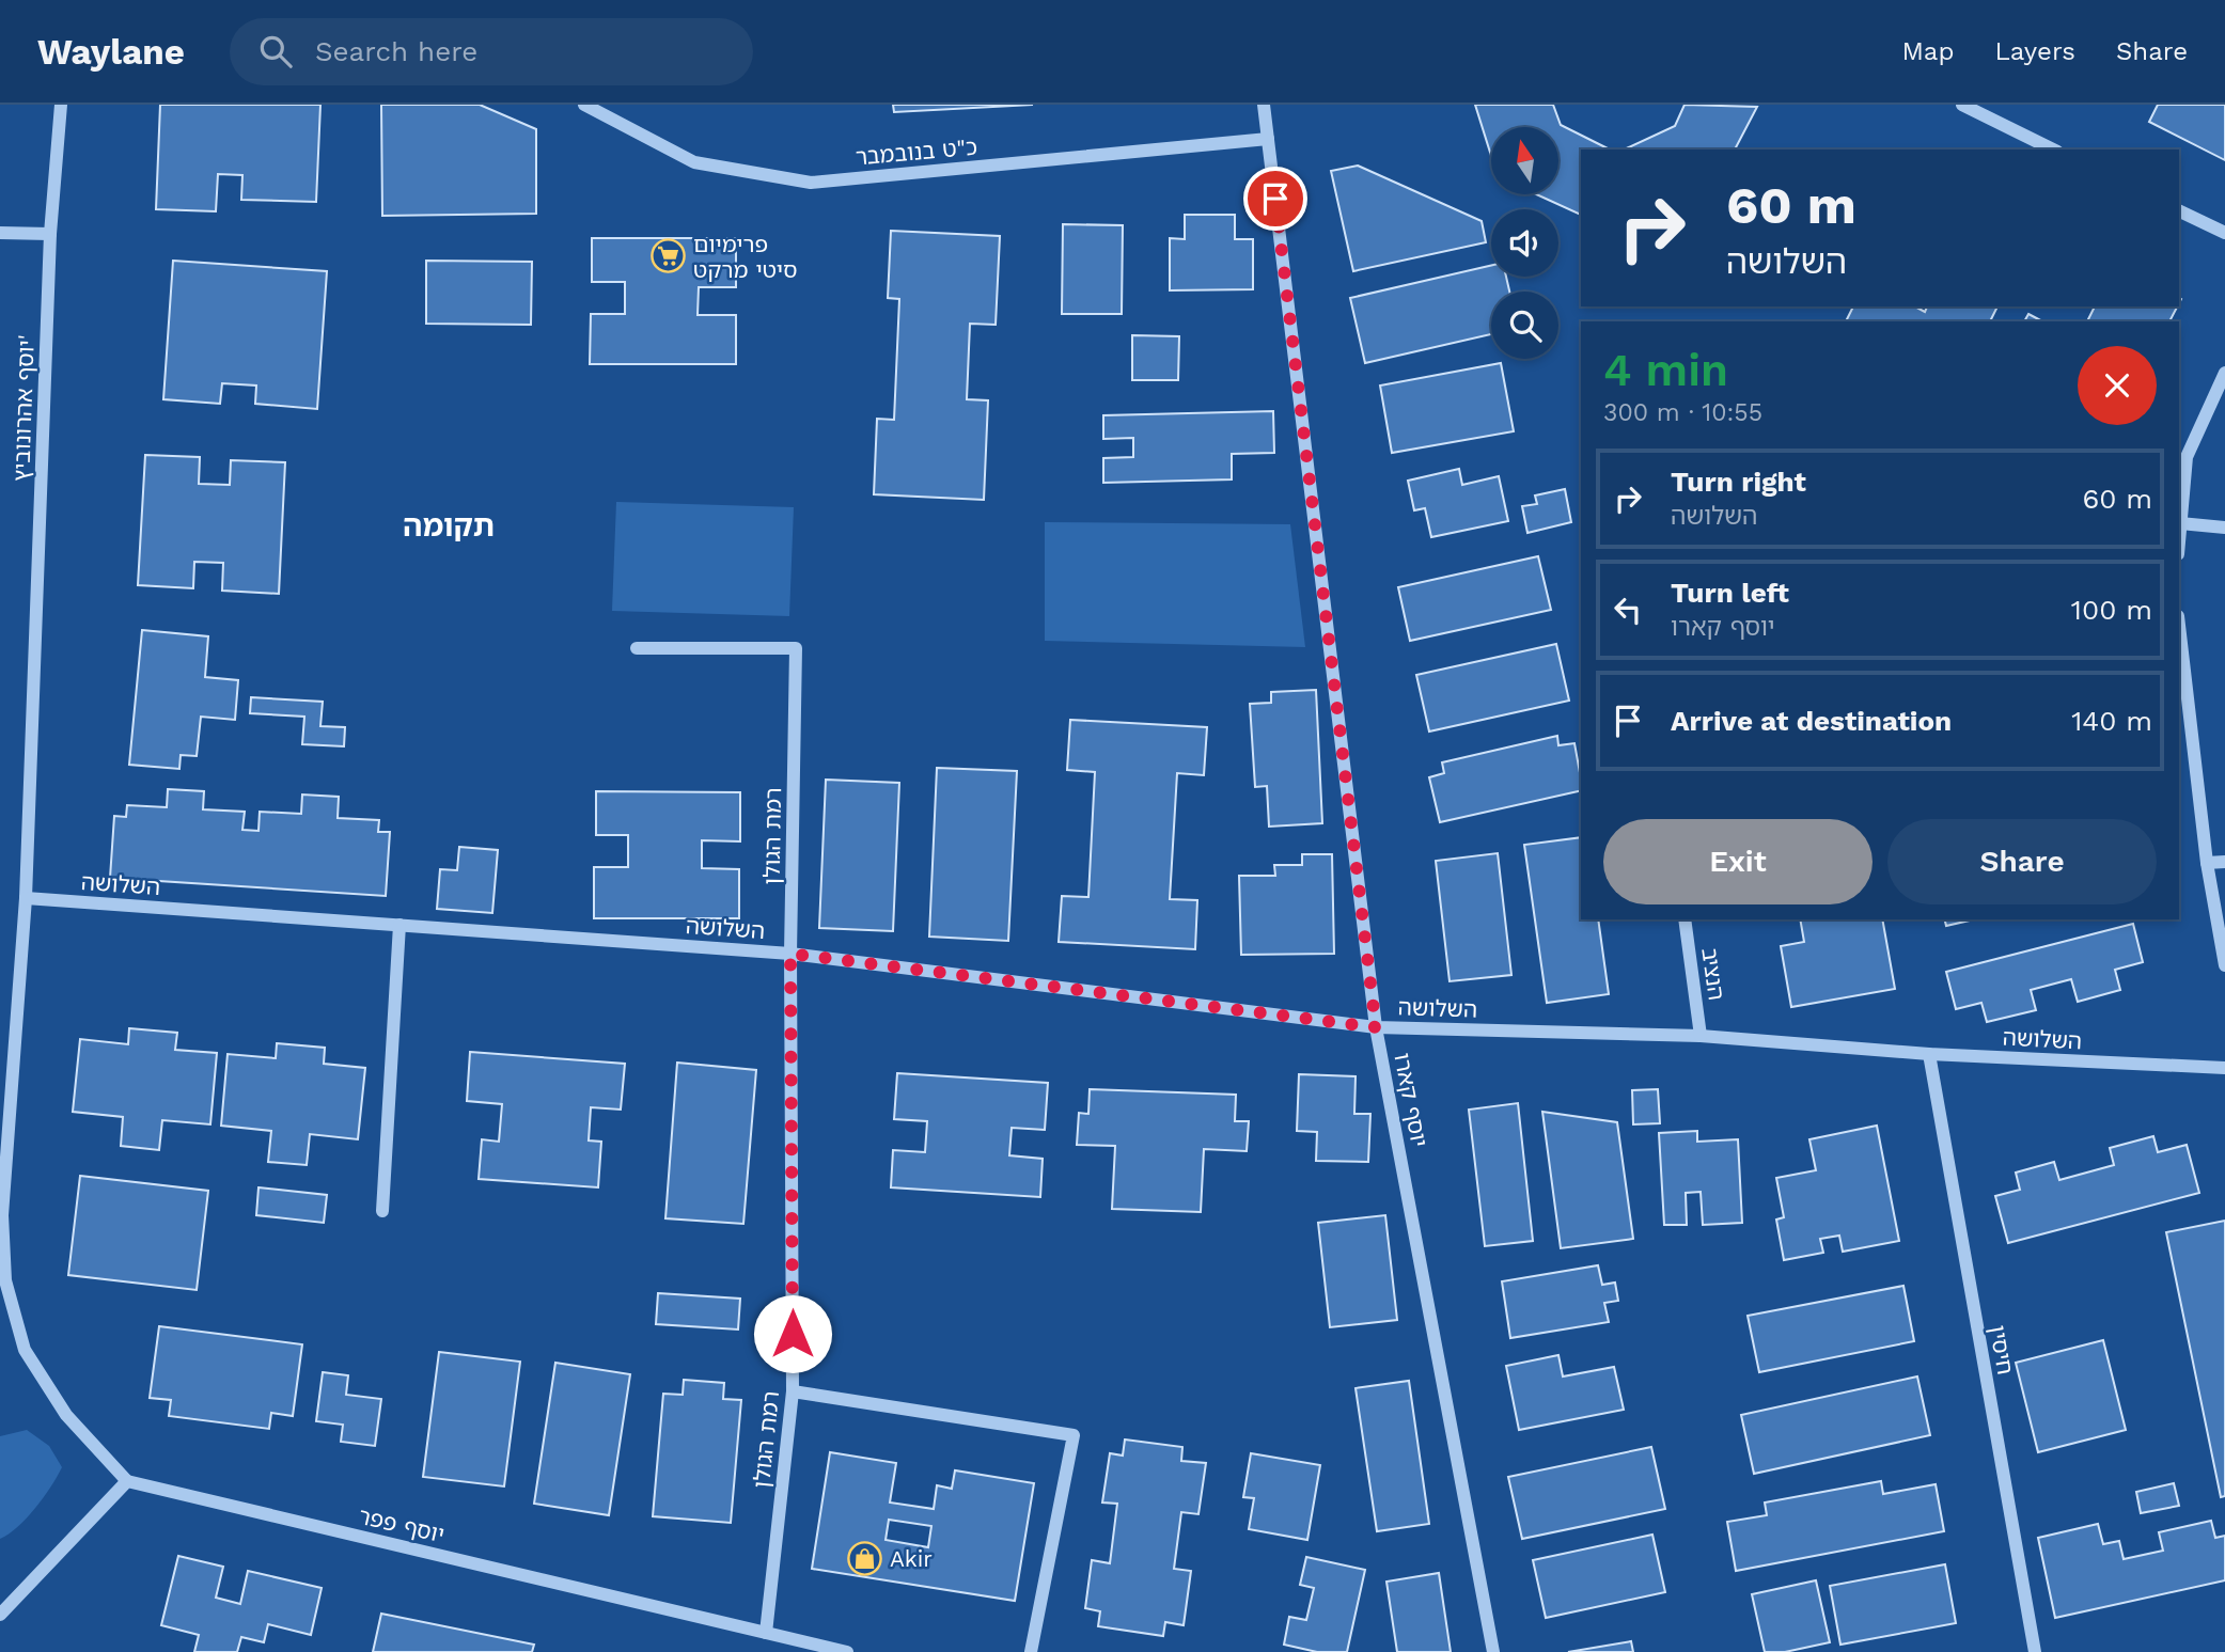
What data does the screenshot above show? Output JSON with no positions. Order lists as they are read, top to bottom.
{
  "streets": {
    "street": [
      "כ\"ט בנובמבר",
      "יוסף אהרונוביץ'",
      "רמת הגולן",
      "השלושה",
      "הנציב",
      "יוסף קארו",
      "חיסין",
      "יוסף פפר"
    ]
  },
  "crossings": [
    ["כ\"ט בנובמבר", "יוסף קארו"],
    ["יוסף אהרונוביץ'", "השלושה"],
    ["יוסף אהרונוביץ'", "יוסף פפר"],
    ["רמת הגולן", "השלושה"],
    ["רמת הגולן", "יוסף פפר"],
    ["השלושה", "הנציב"],
    ["השלושה", "יוסף קארו"],
    ["השלושה", "חיסין"]
  ],
  "districts": ["תקומה"],
  "places": {
    "supermarket": ["פרימיום סיטי מרקט"],
    "shop": ["Akir"]
  },
  "north": "top",
  "page": {
    "header": "Waylane",
    "search": "Search here",
    "nav": ["Map", "Layers", "Share"],
    "turn": ["60 m", "השלושה"],
    "heading": ["4 min", "300 m · 10:55"],
    "list": [
      {
        "name": "Turn right",
        "note": "השלושה",
        "value": "60 m"
      },
      {
        "name": "Turn left",
        "note": "יוסף קארו",
        "value": "100 m"
      },
      {
        "name": "Arrive at destination",
        "value": "140 m"
      }
    ],
    "buttons": ["Exit", "Share"]
  }
}
